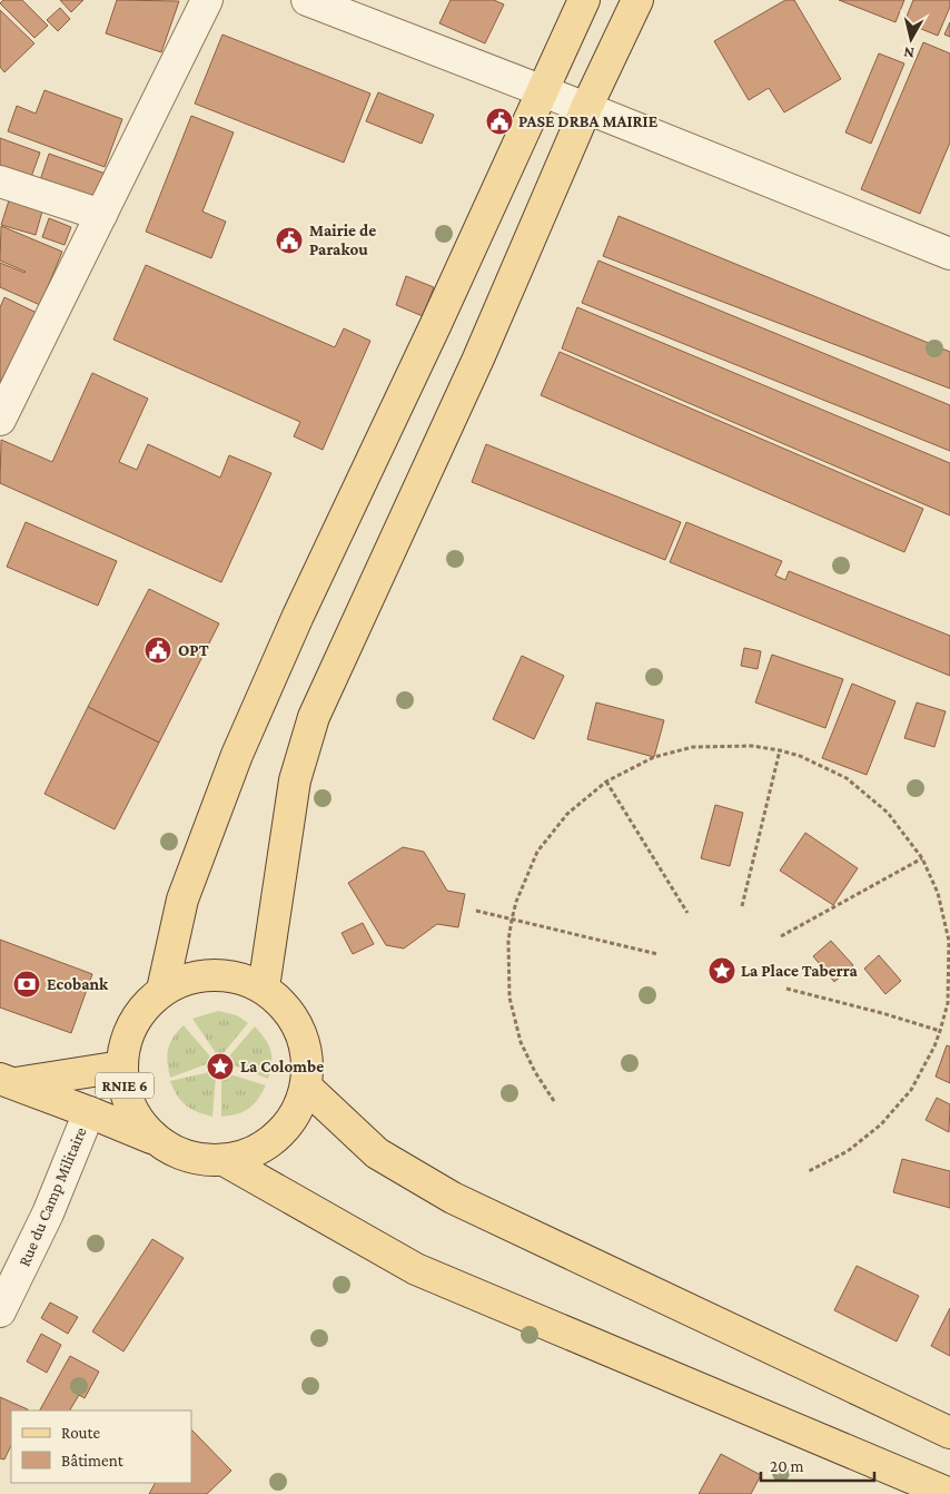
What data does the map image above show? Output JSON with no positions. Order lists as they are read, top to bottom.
{
  "streets": {
    "main road": ["RNIE 6"],
    "street": ["Rue du Camp Militaire"]
  },
  "crossings": [
    ["RNIE 6", "Rue du Camp Militaire"]
  ],
  "places": {
    "public building": ["PASE DRBA MAIRIE", "Mairie de Parakou", "OPT"],
    "place": ["La Place Taberra", "La Colombe"],
    "bank": ["Ecobank"]
  },
  "legend": ["Route", "Bâtiment"],
  "scale_bar": "20 m",
  "north": "bottom"
}
